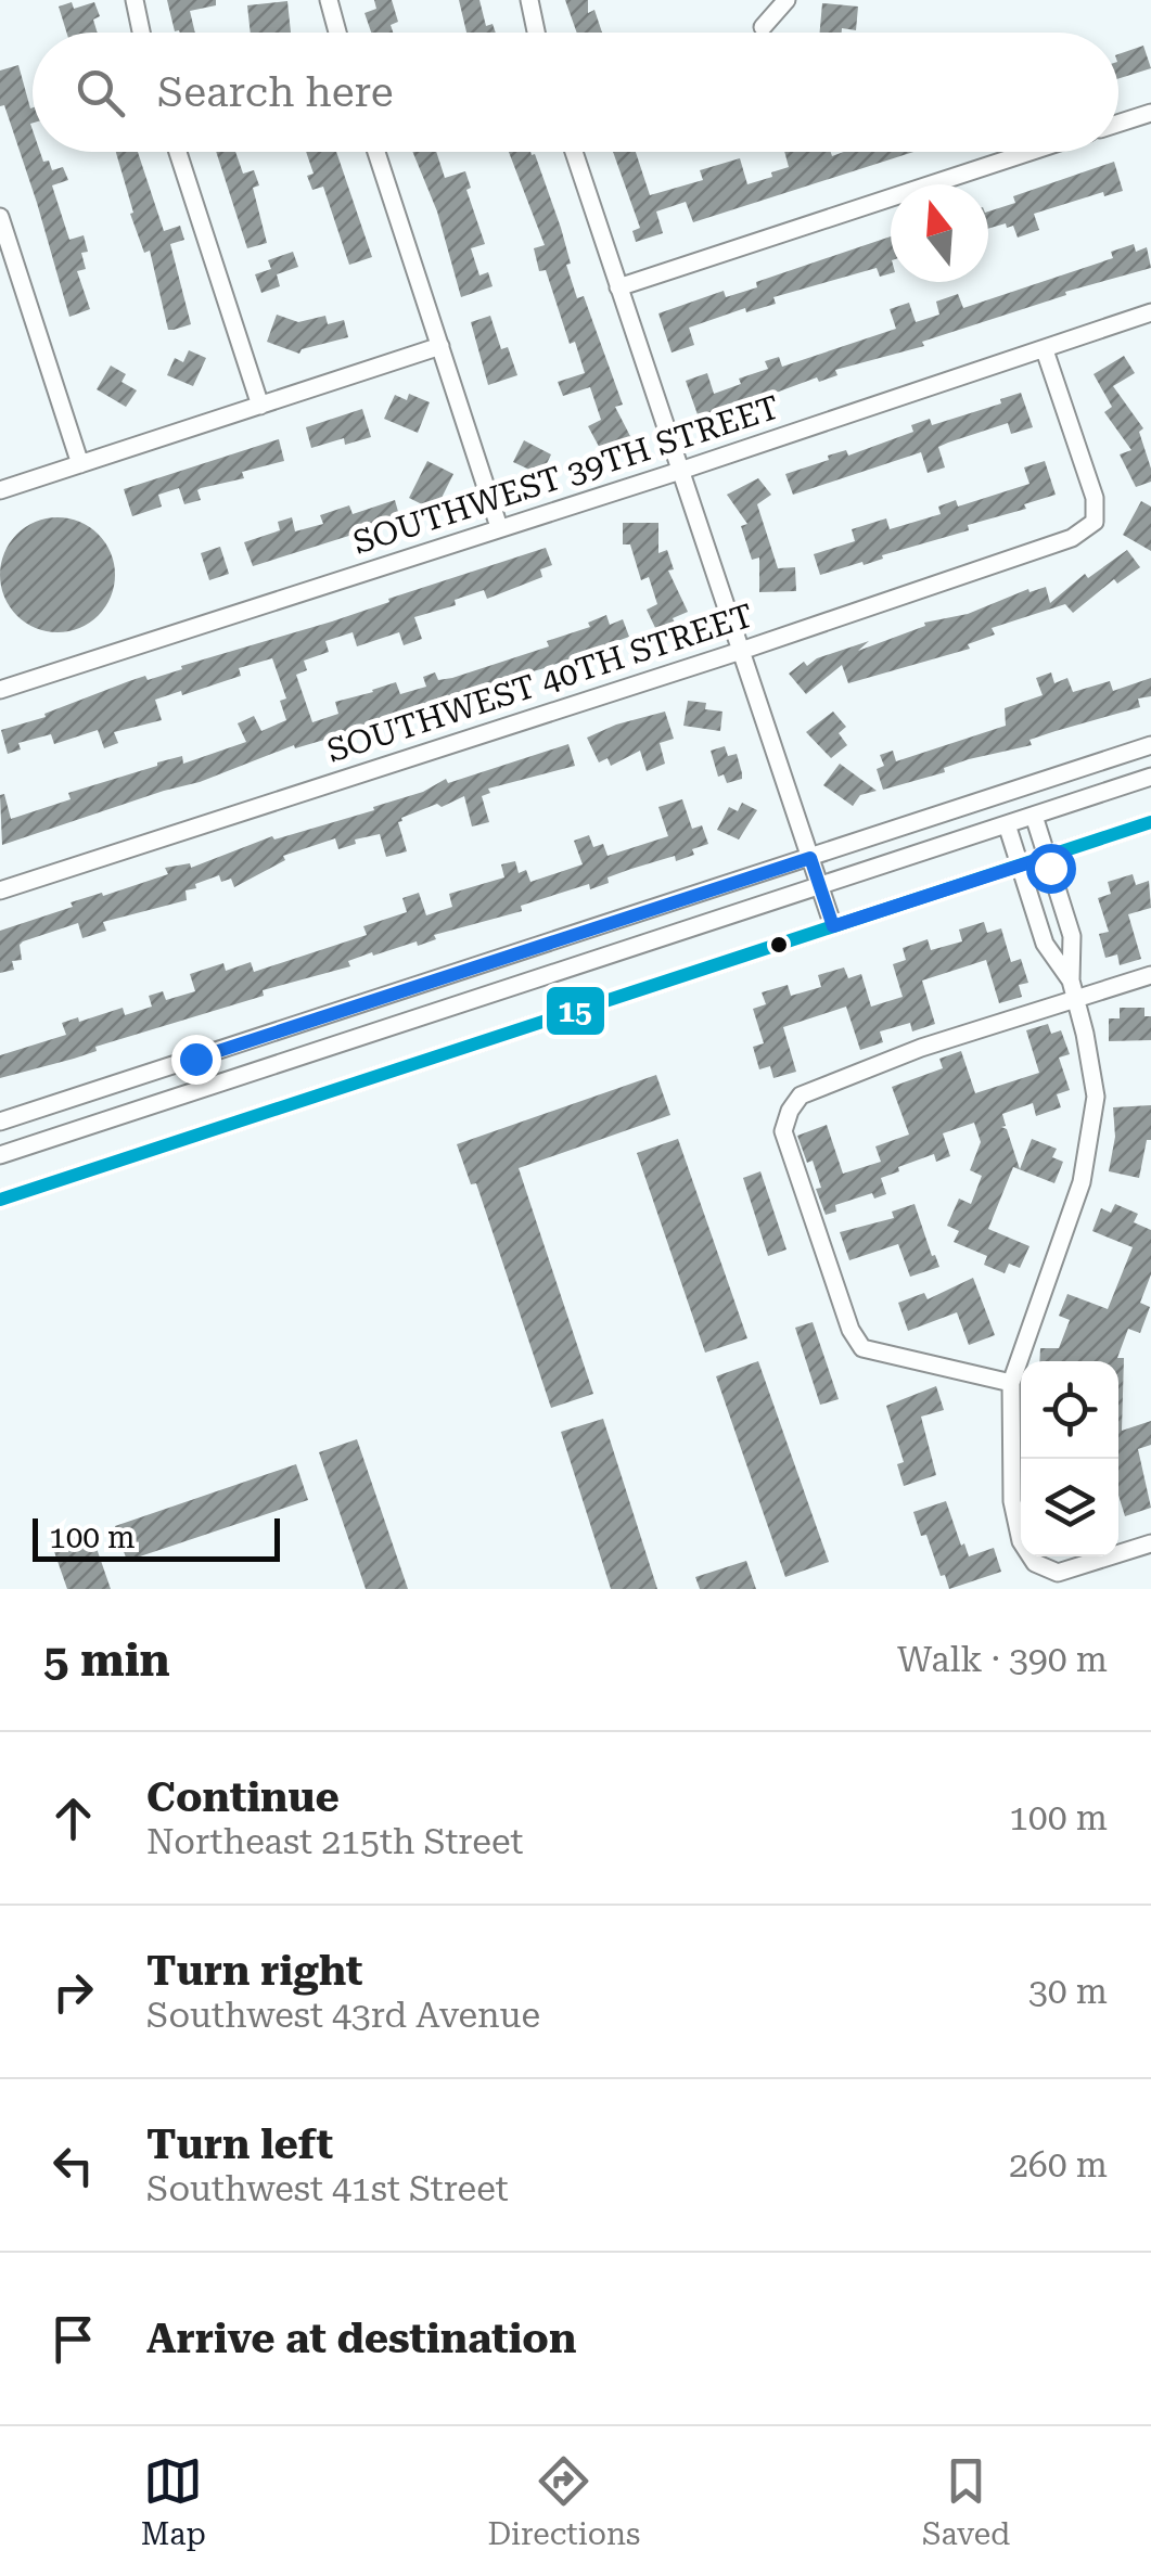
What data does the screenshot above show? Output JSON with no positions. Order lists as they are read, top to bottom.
{
  "streets": {
    "street": ["SOUTHWEST 39TH STREET", "SOUTHWEST 40TH STREET"]
  },
  "crossings": [
    ["SOUTHWEST 39TH STREET", "SOUTHWEST 40TH STREET"]
  ],
  "lines": ["transit line 15"],
  "scale_bar": "100 m",
  "north": "top",
  "page": {
    "search": "Search here",
    "scale": "100 m",
    "heading": ["5 min", "Walk · 390 m"],
    "list": [
      ["Continue", "Northeast 215th Street", "100 m"],
      ["Turn right", "Southwest 43rd Avenue", "30 m"],
      ["Turn left", "Southwest 41st Street", "260 m"],
      "Arrive at destination"
    ],
    "nav": ["Map", "Directions", "Saved"]
  }
}
